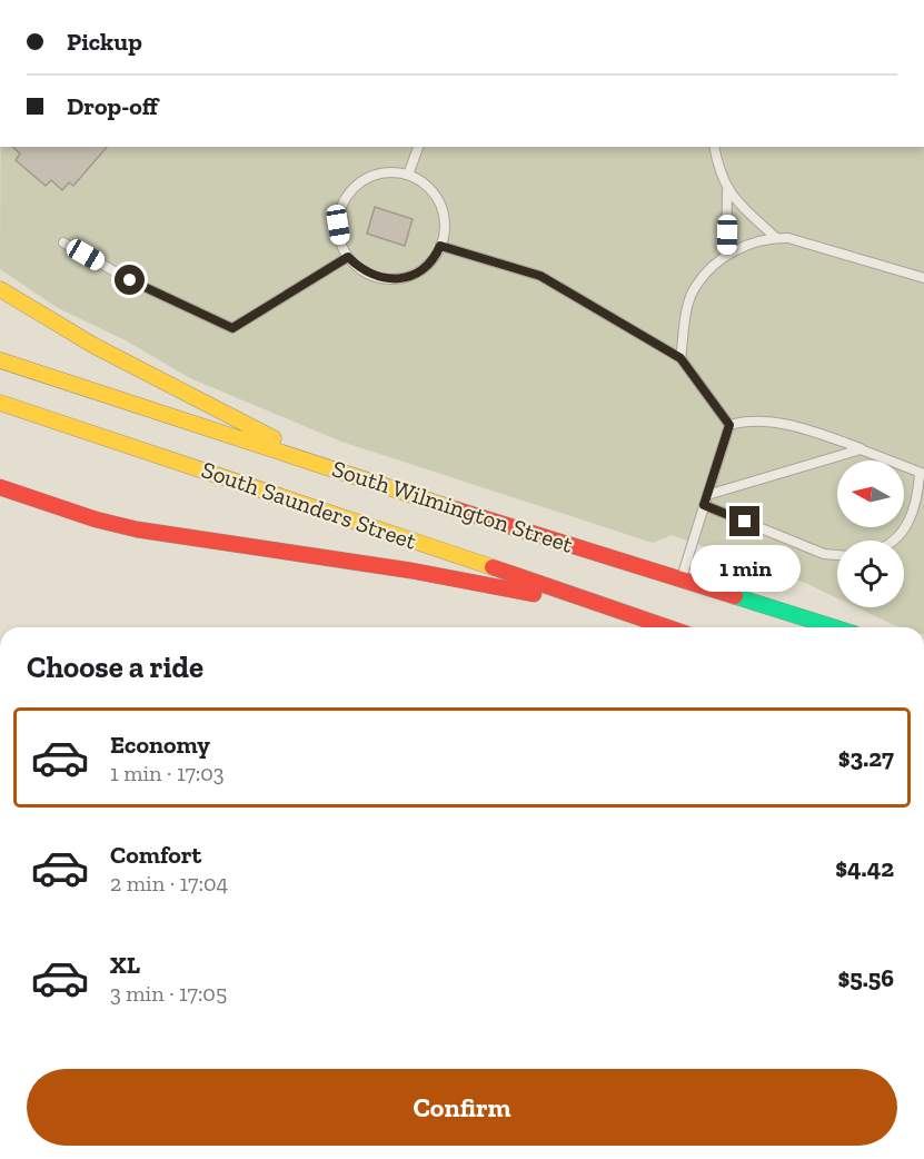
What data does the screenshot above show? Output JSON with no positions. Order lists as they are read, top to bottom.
{
  "streets": {
    "main road": ["South Saunders Street", "South Wilmington Street"]
  },
  "crossings": [
    ["South Saunders Street", "South Wilmington Street"]
  ],
  "north": "left",
  "page": {
    "banner": ["Pickup", "Drop-off"],
    "bubble": "1 min",
    "heading": "Choose a ride",
    "list": [
      {
        "name": "Economy",
        "note": "1 min · 17:03",
        "value": "$3.27"
      },
      {
        "name": "Comfort",
        "note": "2 min · 17:04",
        "value": "$4.42"
      },
      {
        "name": "XL",
        "note": "3 min · 17:05",
        "value": "$5.56"
      }
    ],
    "buttons": "Confirm"
  }
}
